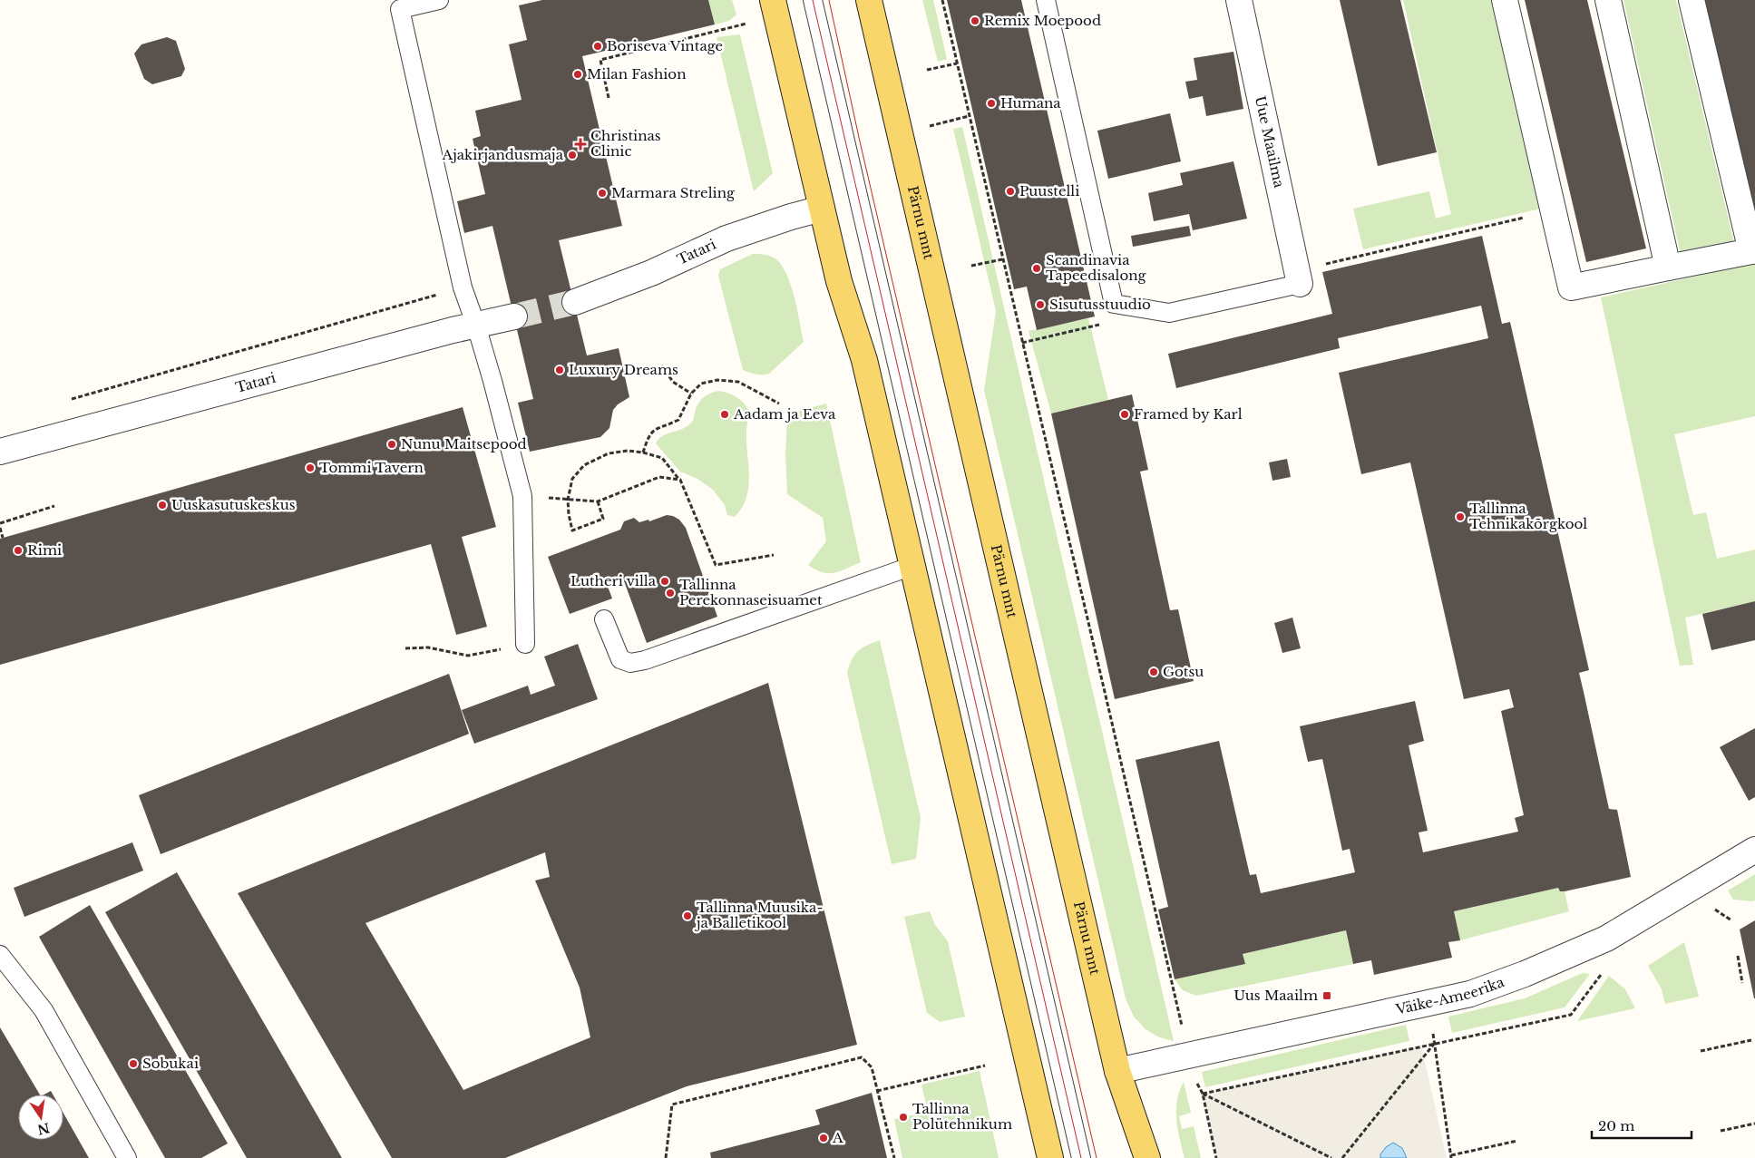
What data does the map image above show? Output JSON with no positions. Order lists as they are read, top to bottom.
{
  "streets": {
    "main road": ["Pärnu mnt"],
    "street": ["Uue Maailma", "Tatari", "Väike-Ameerika"]
  },
  "crossings": [
    ["Pärnu mnt", "Väike-Ameerika"]
  ],
  "places": {
    "other": [
      "Remix Moepood",
      "Boriseva Vintage",
      "Milan Fashion",
      "Humana",
      "Ajakirjandusmaja",
      "Puustelli",
      "Marmara Streling",
      "Scandinavia Tapeedisalong",
      "Sisutusstuudio",
      "Luxury Dreams",
      "Aadam ja Eeva",
      "Framed by Karl",
      "Nunu Maitsepood",
      "Tommi Tavern",
      "Uuskasutuskeskus",
      "Tallinna Tehnikakõrgkool",
      "Rimi",
      "Lutheri villa",
      "Tallinna Perekonnaseisuamet",
      "Gotsu",
      "Tallinna Muusika- ja Balletikool",
      "Sobukai",
      "Tallinna Polütehnikum",
      "A"
    ],
    "health": ["Christinas Clinic"],
    "transit": ["Uus Maailm"]
  },
  "scale_bar": "20 m",
  "north": "bottom"
}
